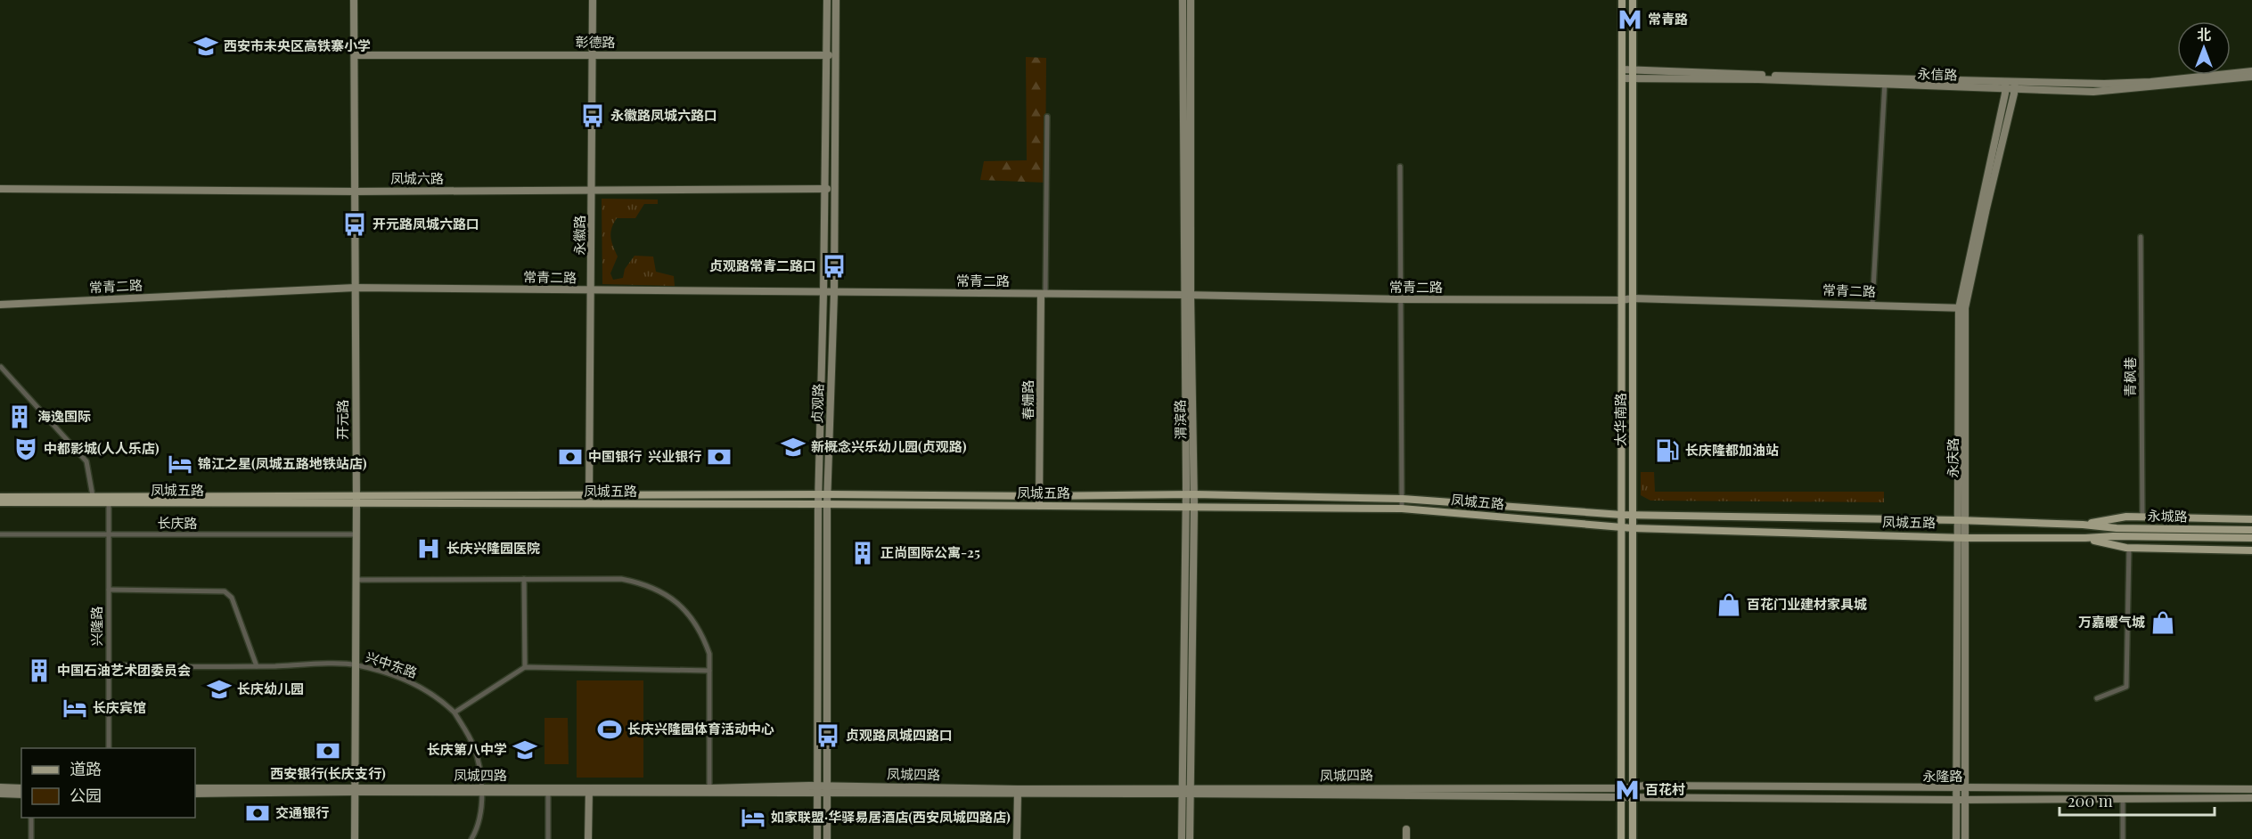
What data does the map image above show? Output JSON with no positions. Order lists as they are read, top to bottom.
{
  "streets": {
    "main road": ["太华南路", "凤城五路", "永城路"],
    "street": [
      "彰德路",
      "永信路",
      "凤城六路",
      "永徽路",
      "常青二路",
      "青枫巷",
      "春姗路",
      "贞观路",
      "开元路",
      "渭滨路",
      "永庆路",
      "长庆路",
      "兴隆路",
      "兴中东路",
      "凤城四路",
      "永隆路"
    ]
  },
  "crossings": [
    ["彰德路", "永徽路"],
    ["彰德路", "贞观路"],
    ["彰德路", "开元路"],
    ["永信路", "太华南路"],
    ["永信路", "永庆路"],
    ["凤城六路", "永徽路"],
    ["凤城六路", "贞观路"],
    ["凤城六路", "开元路"],
    ["永徽路", "常青二路"],
    ["永徽路", "凤城五路"],
    ["常青二路", "春姗路"],
    ["常青二路", "贞观路"],
    ["常青二路", "开元路"],
    ["常青二路", "渭滨路"],
    ["常青二路", "太华南路"],
    ["常青二路", "永庆路"],
    ["春姗路", "凤城五路"],
    ["贞观路", "凤城五路"],
    ["贞观路", "凤城四路"],
    ["开元路", "凤城五路"],
    ["开元路", "长庆路"],
    ["开元路", "兴中东路"],
    ["开元路", "凤城四路"],
    ["渭滨路", "凤城五路"],
    ["渭滨路", "凤城四路"],
    ["太华南路", "凤城五路"],
    ["太华南路", "凤城四路"],
    ["太华南路", "永隆路"],
    ["永庆路", "凤城五路"],
    ["永庆路", "永隆路"],
    ["凤城五路", "永城路"],
    ["凤城五路", "兴隆路"],
    ["长庆路", "兴隆路"],
    ["兴隆路", "兴中东路"],
    ["兴中东路", "凤城四路"],
    ["凤城四路", "永隆路"]
  ],
  "places": {
    "metro station": ["常青路", "百花村"],
    "school or university": [
      "西安市未央区高铁寨小学",
      "新概念兴乐幼儿园(贞观路)",
      "长庆幼儿园",
      "长庆第八中学"
    ],
    "bus stop": [
      "永徽路凤城六路口",
      "开元路凤城六路口",
      "贞观路常青二路口",
      "贞观路凤城四路口"
    ],
    "building": ["海逸国际", "正尚国际公寓-25", "中国石油艺术团委员会"],
    "theatre": ["中都影城(人人乐店)"],
    "fuel station": ["长庆隆都加油站"],
    "bank": [
      "中国银行",
      "兴业银行",
      "西安银行(长庆支行)",
      "交通银行"
    ],
    "hotel": ["锦江之星(凤城五路地铁站店)", "长庆宾馆", "如家联盟·华驿易居酒店(西安凤城四路店)"],
    "hospital": ["长庆兴隆园医院"],
    "shop": ["百花门业建材家具城", "万嘉暖气城"],
    "sports": ["长庆兴隆园体育活动中心"]
  },
  "legend": ["道路", "公园"],
  "scale_bar": "200 m",
  "north": "top"
}
